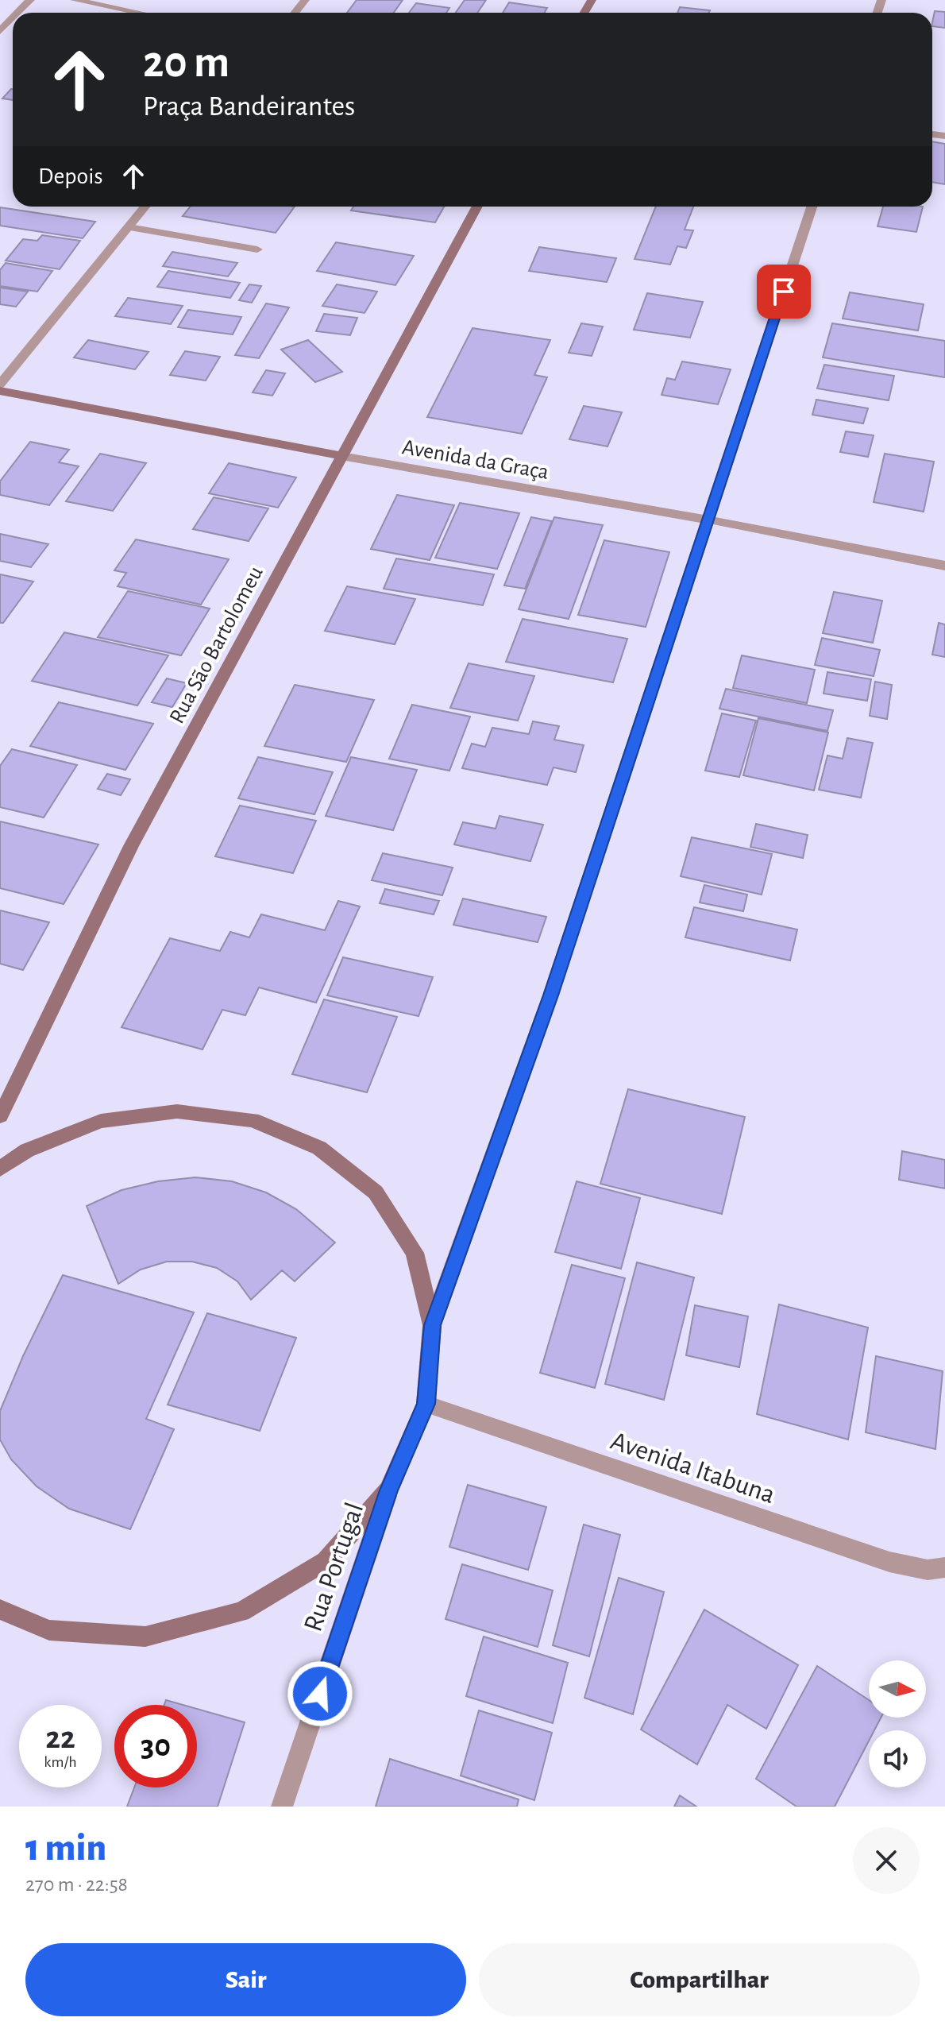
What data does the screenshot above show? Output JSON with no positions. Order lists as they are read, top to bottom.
{
  "streets": {
    "street": [
      "Avenida da Graça",
      "Rua São Bartolomeu",
      "Avenida Itabuna",
      "Rua Portugal"
    ]
  },
  "crossings": [
    ["Avenida da Graça", "Rua São Bartolomeu"]
  ],
  "north": "right",
  "page": {
    "turn": ["20 m", "Praça Bandeirantes"],
    "then": "Depois",
    "speed": "22 km/h",
    "limit": "30",
    "heading": ["1 min", "270 m · 22:58"],
    "buttons": ["Sair", "Compartilhar"]
  }
}
